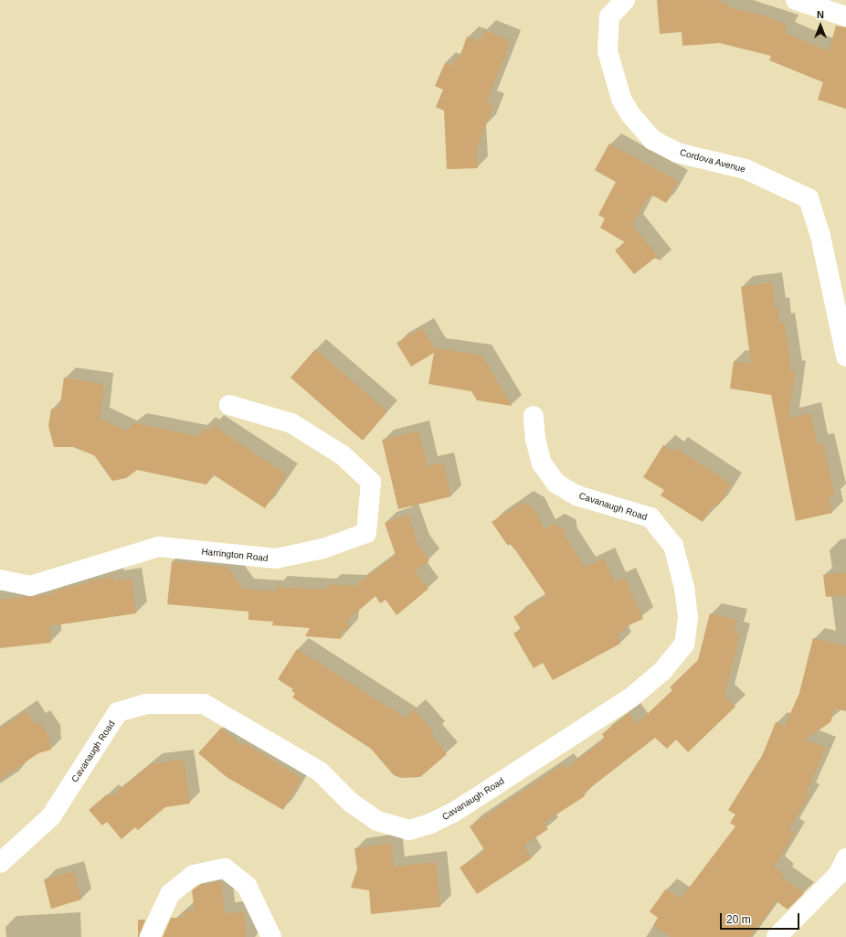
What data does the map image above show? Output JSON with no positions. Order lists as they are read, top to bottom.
{
  "streets": {
    "street": ["Cordova Avenue", "Cavanaugh Road", "Harrington Road"]
  },
  "scale_bar": "20 m",
  "north": "top"
}
